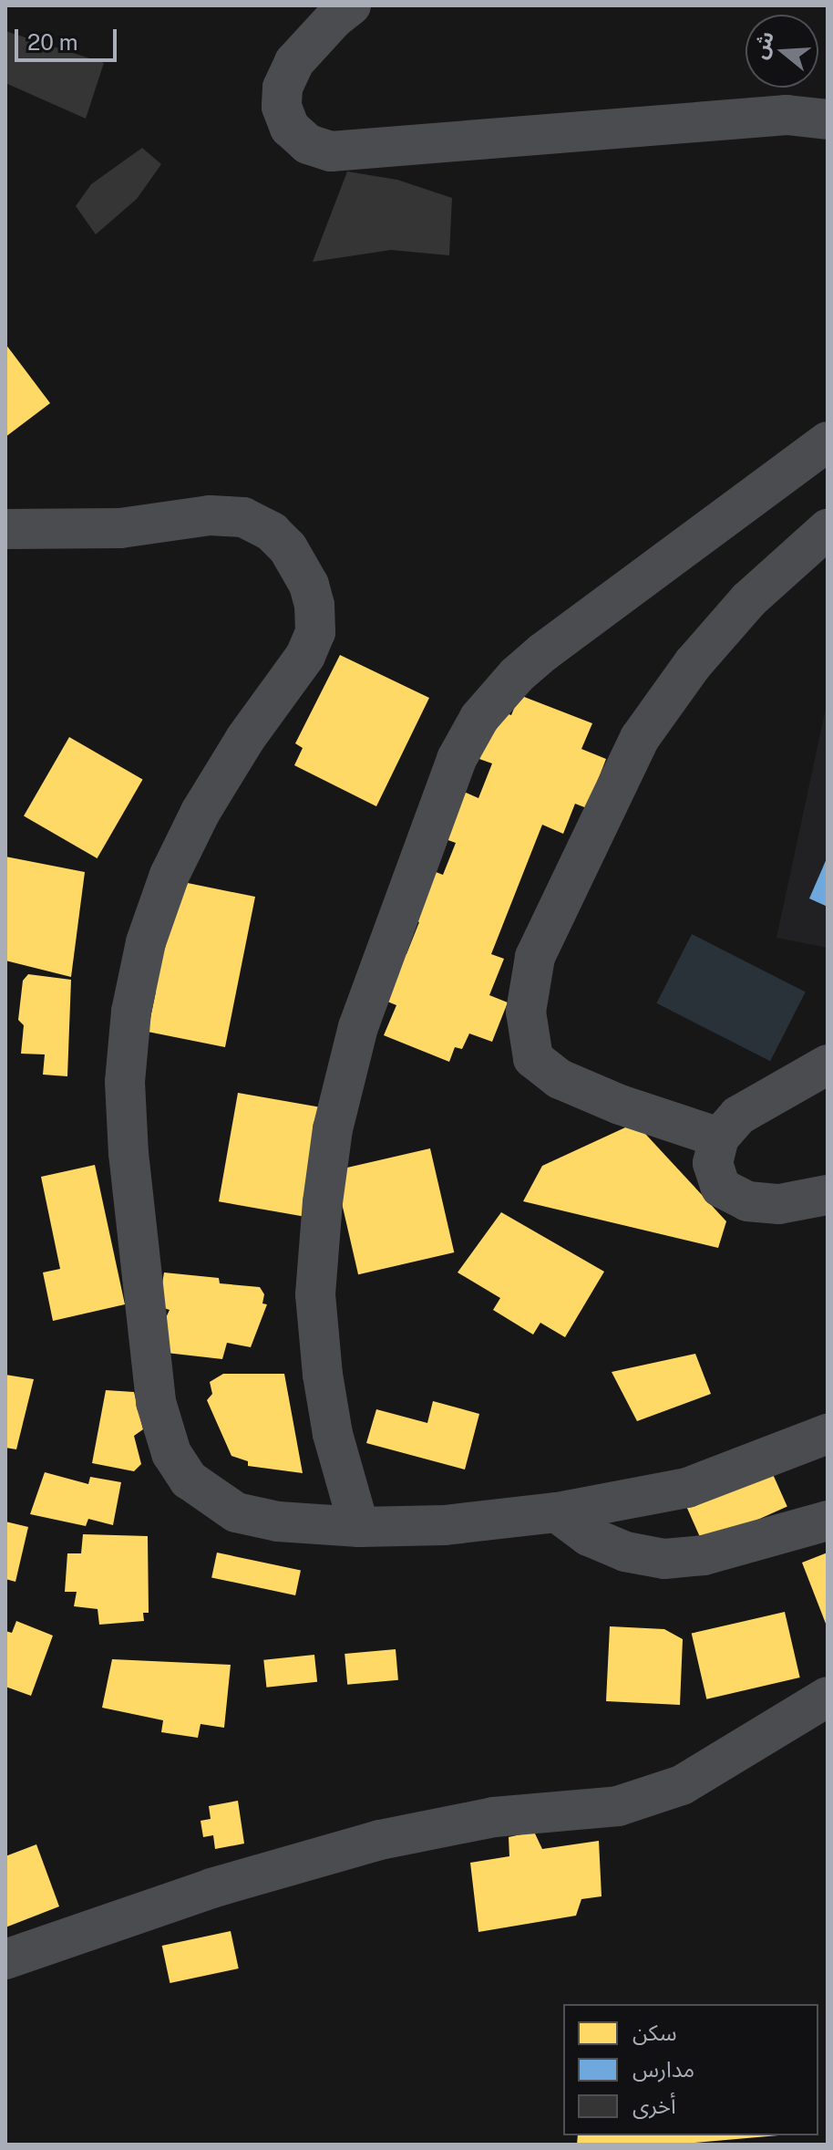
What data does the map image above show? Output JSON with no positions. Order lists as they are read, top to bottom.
{
  "legend": ["سكن", "مدارس", "أخرى"],
  "scale_bar": "20 m",
  "north": "left"
}
